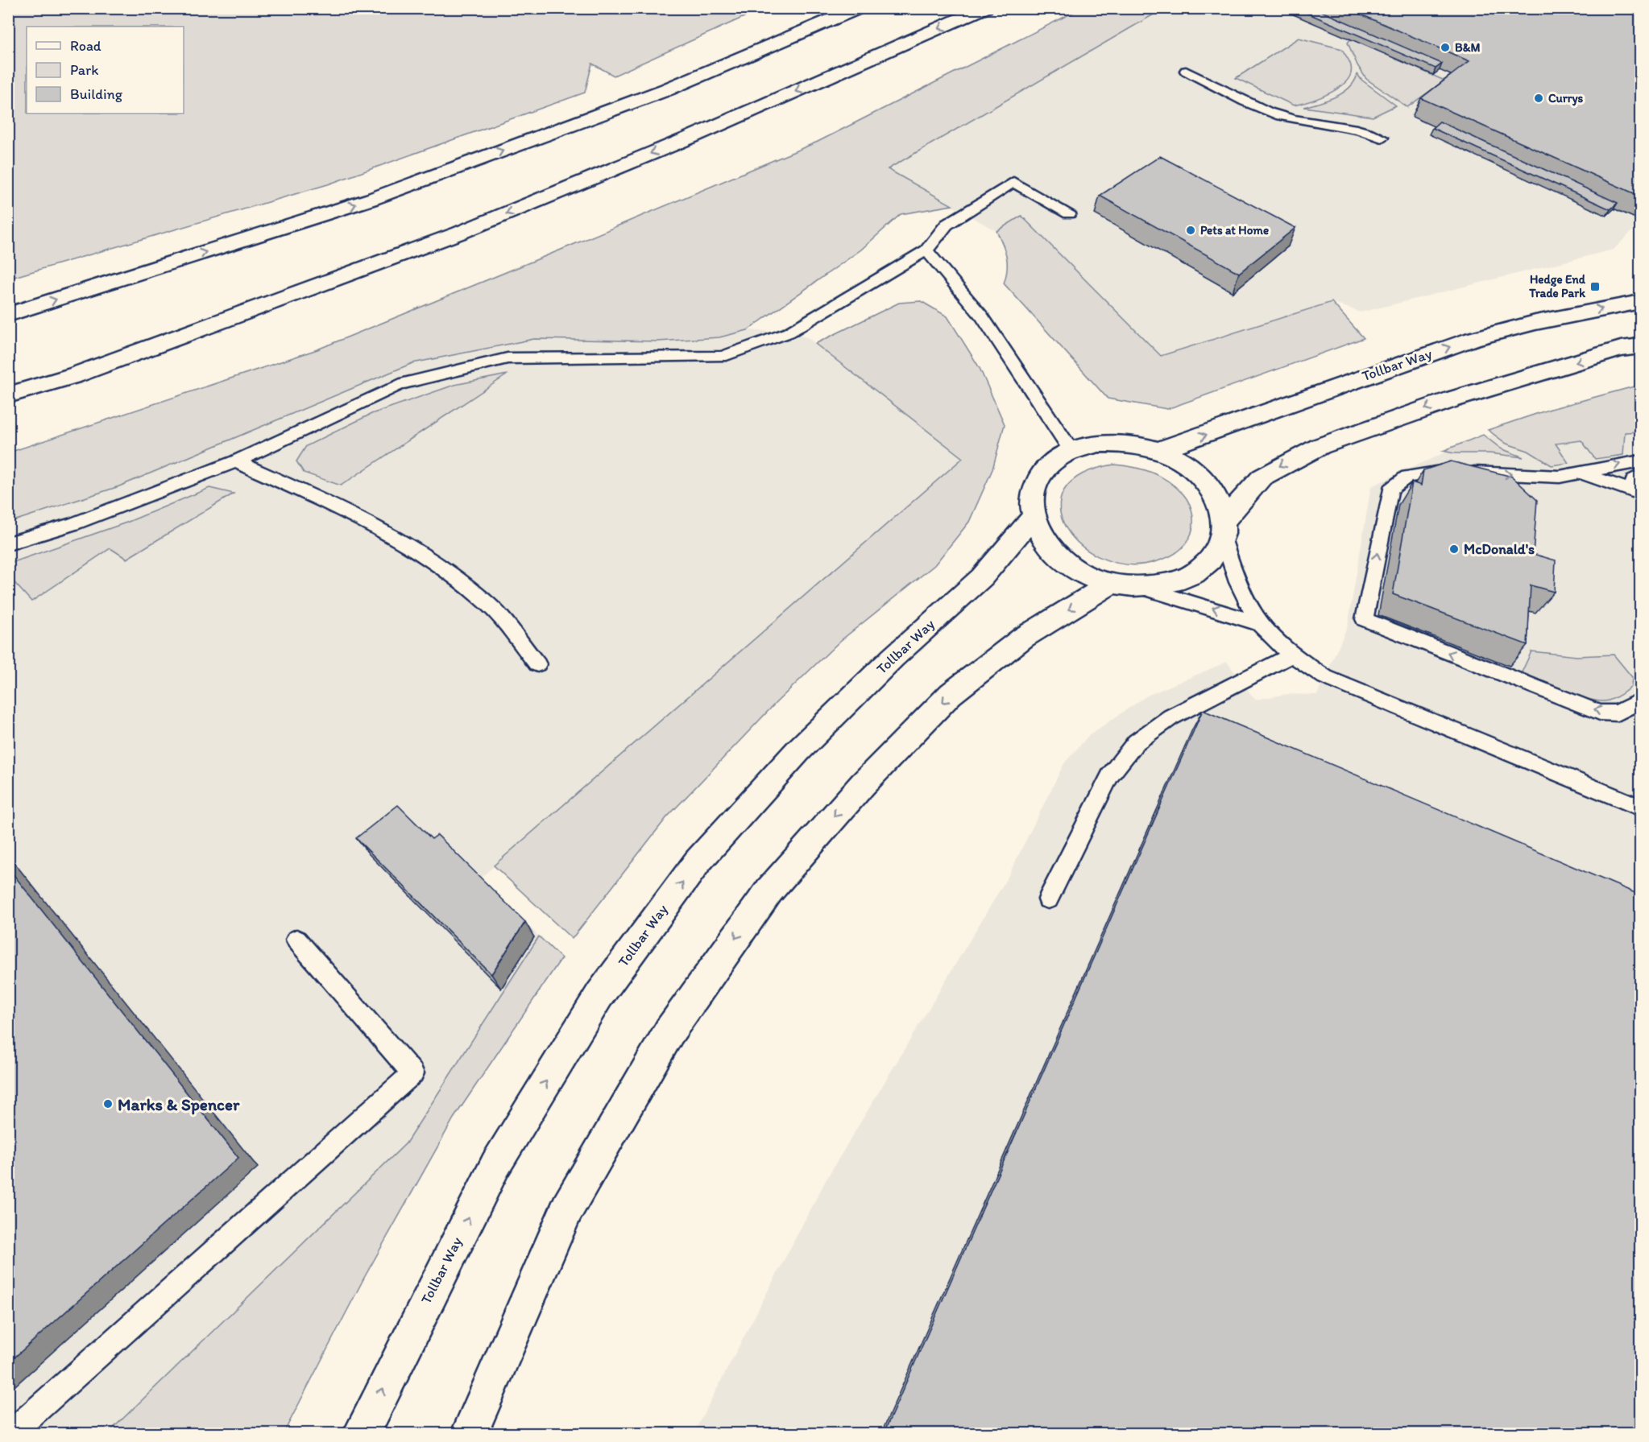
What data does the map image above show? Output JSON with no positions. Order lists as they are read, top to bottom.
{
  "streets": {
    "main road": ["Tollbar Way"]
  },
  "places": {
    "other": [
      "B&M",
      "Currys",
      "Pets at Home",
      "McDonald's",
      "Marks & Spencer"
    ],
    "transit": ["Hedge End Trade Park"]
  },
  "legend": ["Road", "Park", "Building"]
}
